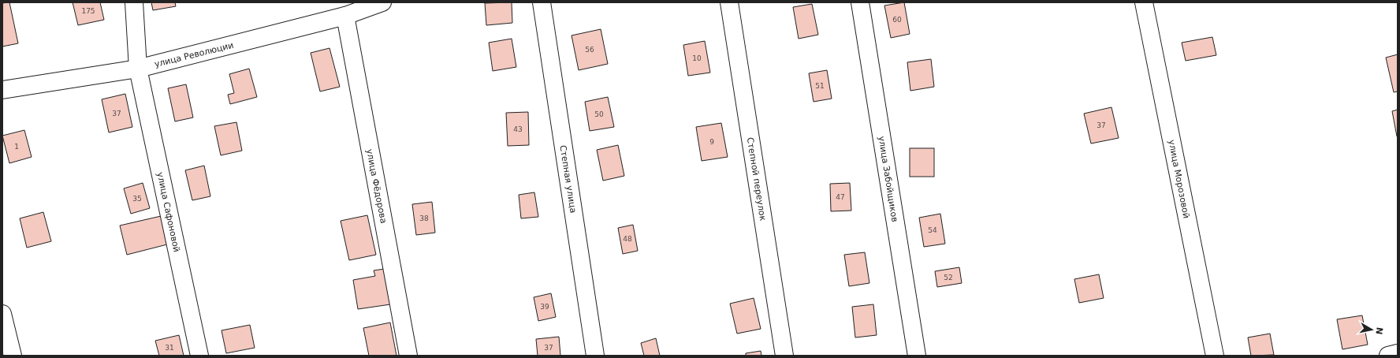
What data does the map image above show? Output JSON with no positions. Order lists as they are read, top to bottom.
{
  "streets": {
    "street": [
      "улица Революции",
      "Степная улица",
      "Степной переулок",
      "улица Забойщиков",
      "улица Морозовой",
      "улица Фёдорова",
      "улица Сафоновой"
    ]
  },
  "crossings": [
    ["улица Революции", "улица Фёдорова"],
    ["улица Революции", "улица Сафоновой"]
  ],
  "house_numbers": [
    "175",
    "60",
    "56",
    "10",
    "51",
    "37",
    "50",
    "37",
    "43",
    "9",
    "1",
    "47",
    "35",
    "38",
    "54",
    "48",
    "52",
    "39",
    "31",
    "37"
  ],
  "north": "right"
}
